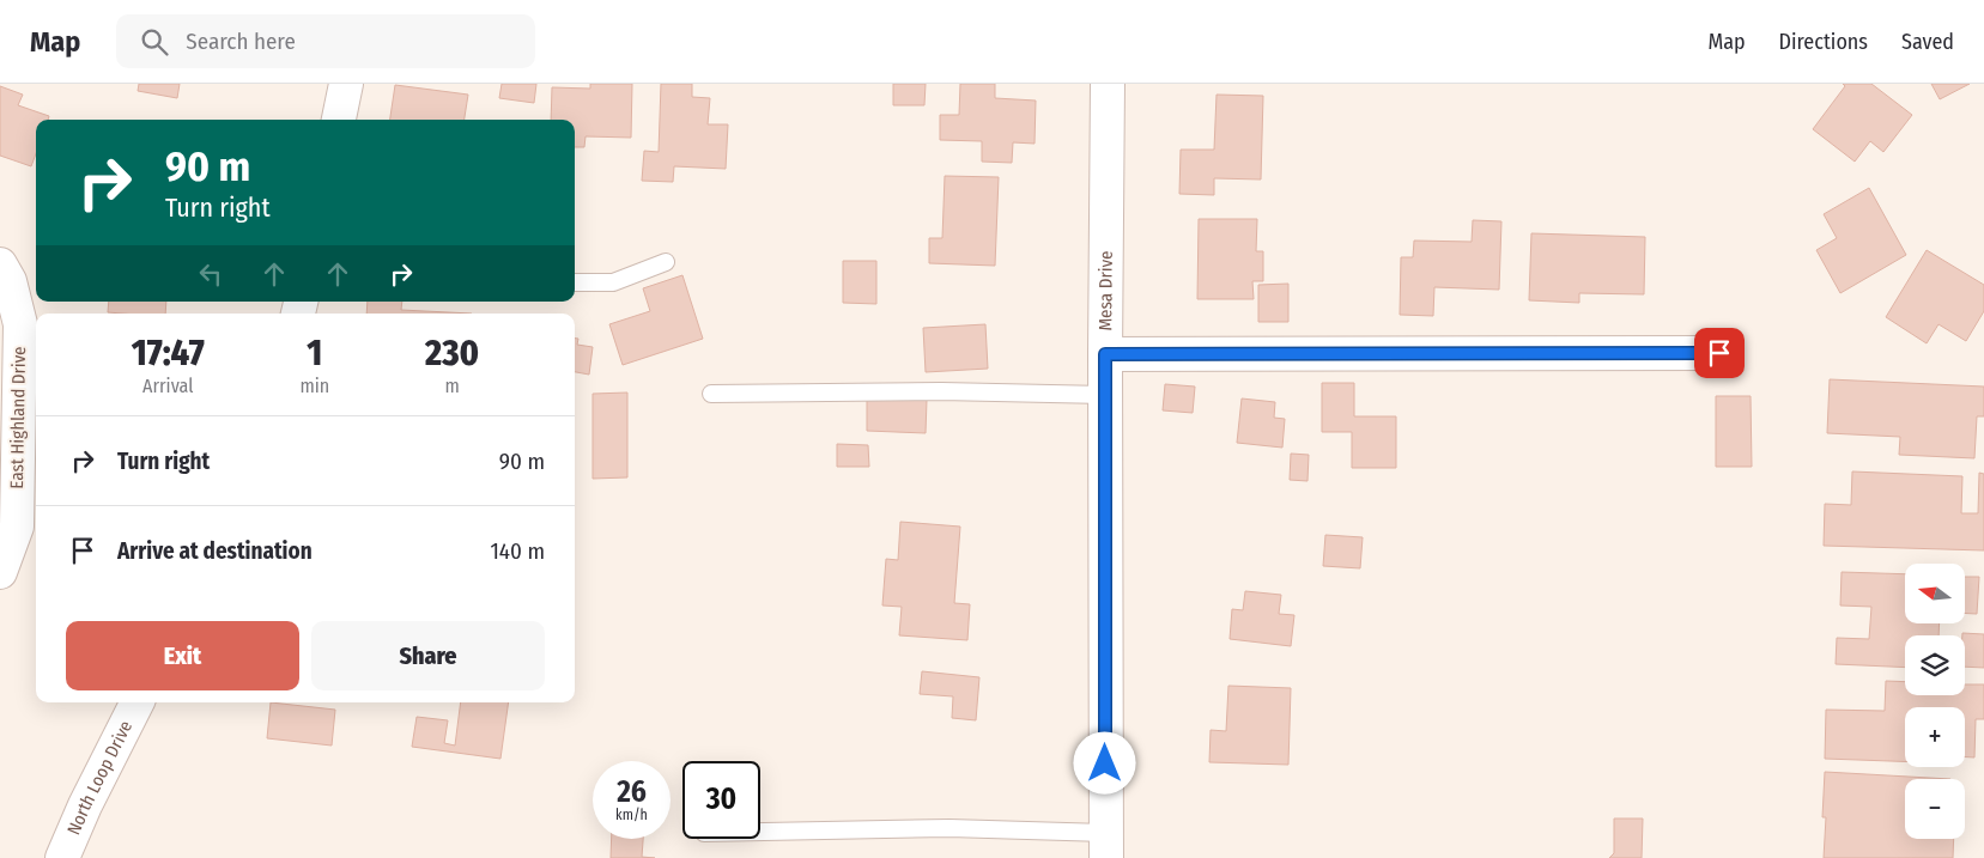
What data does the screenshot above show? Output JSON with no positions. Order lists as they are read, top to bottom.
{
  "streets": {
    "street": ["Mesa Drive", "East Highland Drive", "North Loop Drive"]
  },
  "north": "left",
  "page": {
    "header": "Map",
    "search": "Search here",
    "nav": ["Map", "Directions", "Saved"],
    "turn": ["90 m", "Turn right"],
    "eta": [
      "17:47",
      "Arrival",
      "1",
      "min",
      "230",
      "m"
    ],
    "list": [
      {
        "name": "Turn right",
        "value": "90 m"
      },
      {
        "name": "Arrive at destination",
        "value": "140 m"
      }
    ],
    "map_buttons": ["+", "−"],
    "buttons": ["Exit", "Share"],
    "speed": "26 km/h",
    "limit": "30"
  }
}
